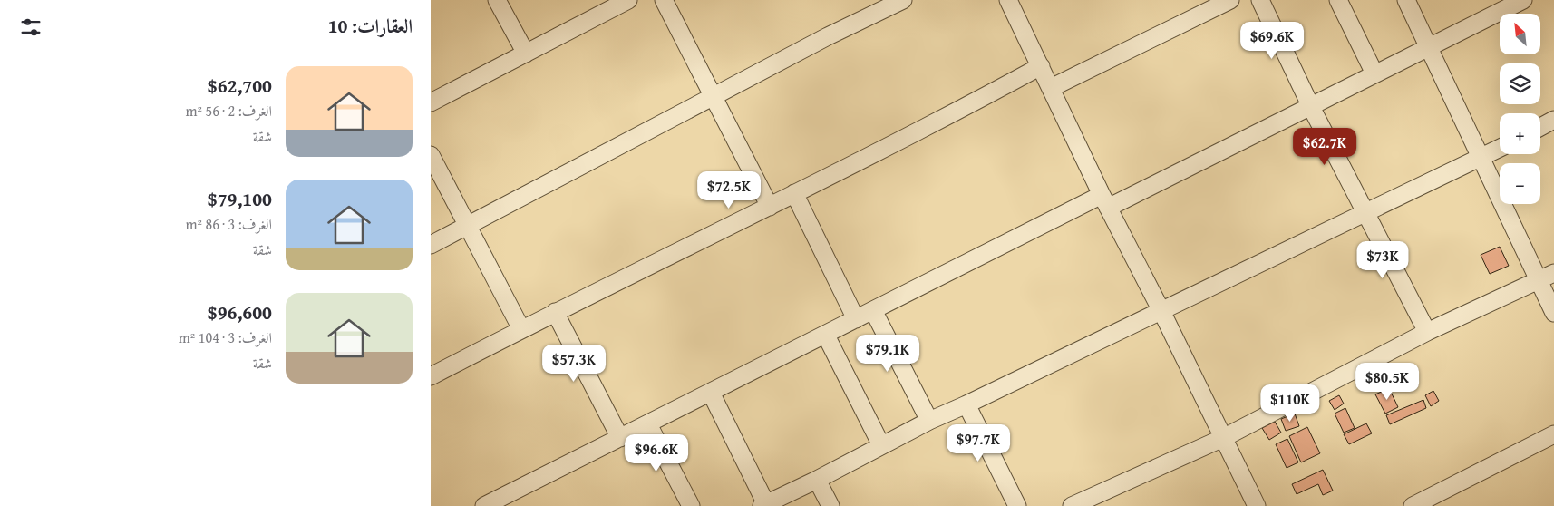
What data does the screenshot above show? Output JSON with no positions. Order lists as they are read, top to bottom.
{
  "north": "top left",
  "page": {
    "heading": "العقارات: 10",
    "map_buttons": ["+", "−"],
    "price": [
      "$69.6K",
      "$62.7K",
      "$72.5K",
      "$73K",
      "$79.1K",
      "$57.3K",
      "$80.5K",
      "$110K",
      "$97.7K",
      "$96.6K"
    ],
    "list": [
      {
        "name": "$62,700",
        "note": "الغرف: 2 · 56 m² · شقة"
      },
      {
        "name": "$79,100",
        "note": "الغرف: 3 · 86 m² · شقة"
      },
      {
        "name": "$96,600",
        "note": "الغرف: 3 · 104 m² · شقة"
      }
    ]
  }
}
